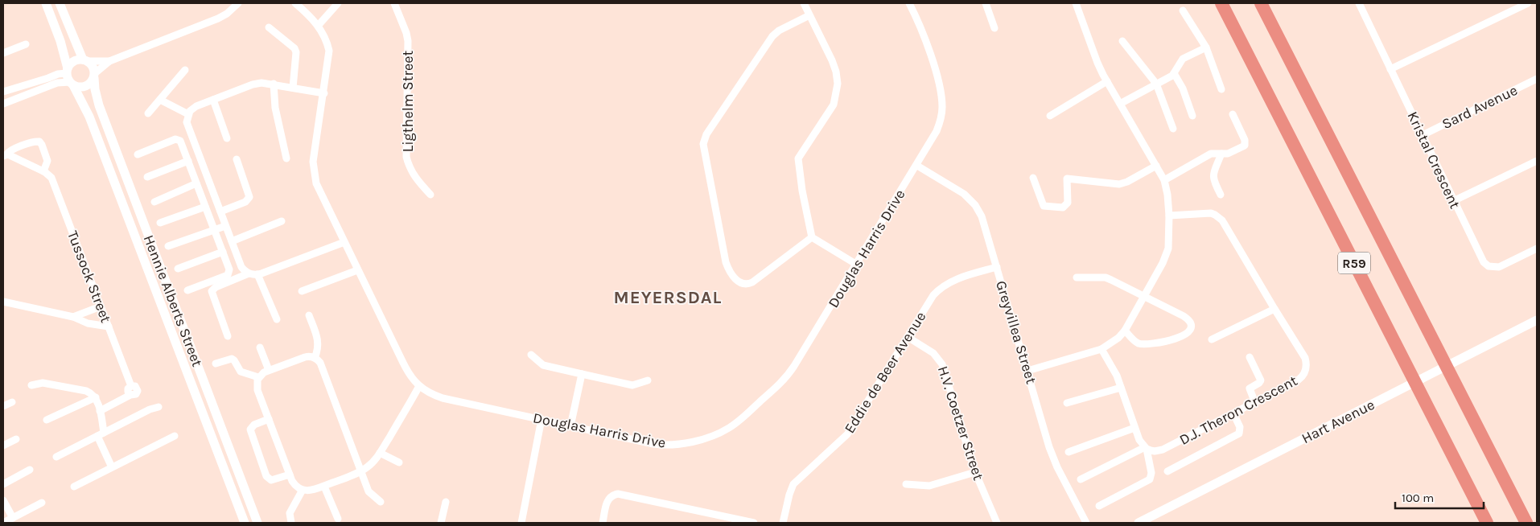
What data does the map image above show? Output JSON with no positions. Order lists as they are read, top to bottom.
{
  "streets": {
    "highway": ["R59"],
    "street": [
      "Ligthelm Street",
      "Sard Avenue",
      "Kristal Crescent",
      "Douglas Harris Drive",
      "Tussock Street",
      "Hennie Alberts Street",
      "Greyvillea Street",
      "Eddie de Beer Avenue",
      "D.J. Theron Crescent",
      "Hart Avenue",
      "H.V. Coetzer Street"
    ]
  },
  "crossings": [
    ["Sard Avenue", "Kristal Crescent"],
    ["Douglas Harris Drive", "Greyvillea Street"],
    ["Greyvillea Street", "Eddie de Beer Avenue"],
    ["Eddie de Beer Avenue", "H.V. Coetzer Street"]
  ],
  "districts": ["MEYERSDAL"],
  "scale_bar": "100 m"
}
